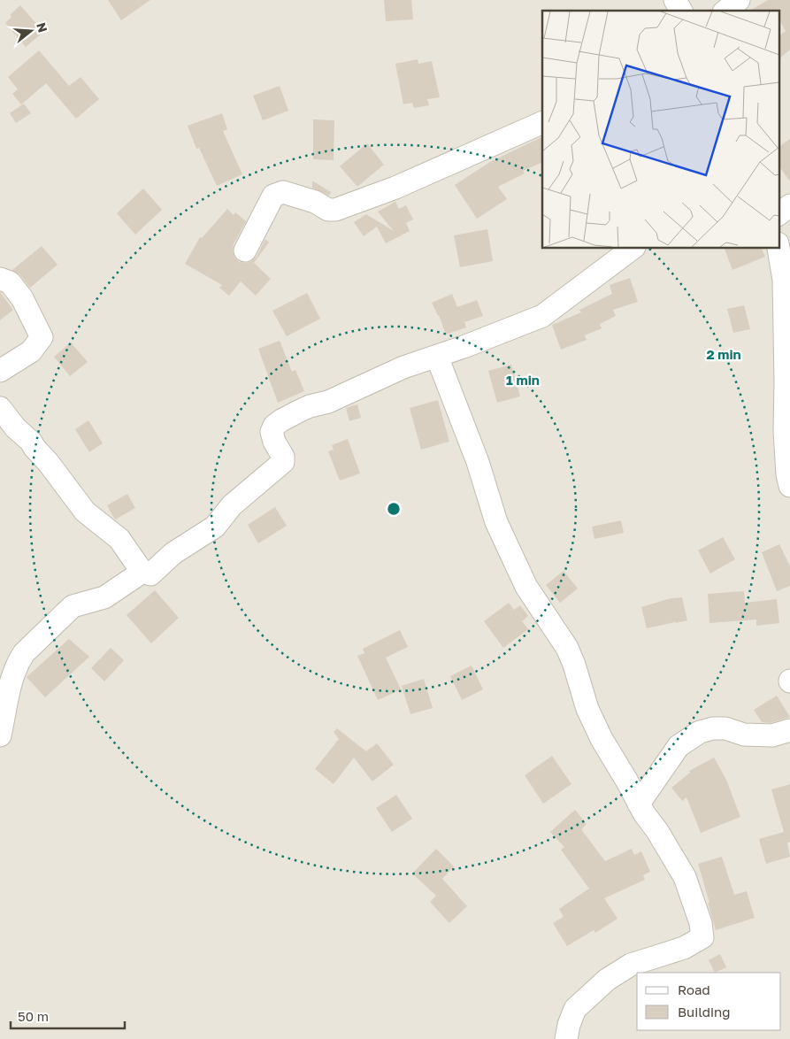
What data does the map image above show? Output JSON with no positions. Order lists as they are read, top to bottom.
{
  "legend": ["Road", "Building"],
  "scale_bar": "50 m",
  "north": "right",
  "rings": ["2 min", "1 min"]
}
